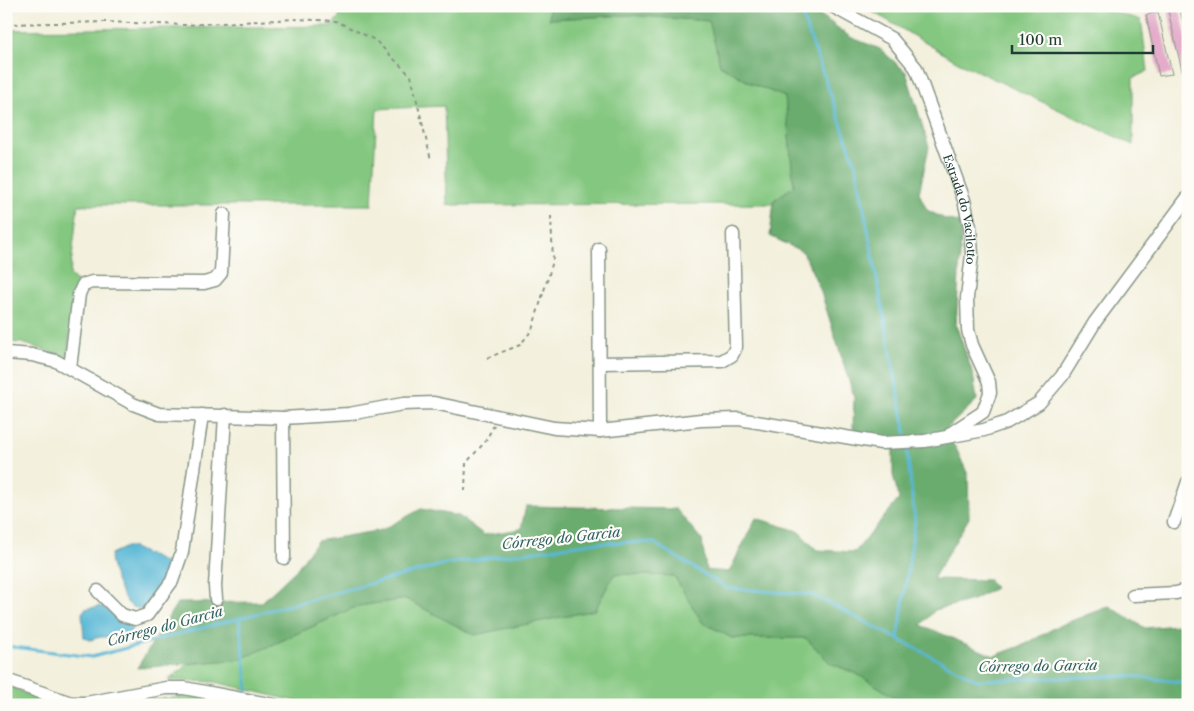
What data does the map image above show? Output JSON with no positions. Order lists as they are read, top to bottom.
{
  "streets": {
    "street": ["Estrada do Vacilotto"]
  },
  "water": ["Córrego do Garcia"],
  "scale_bar": "100 m"
}
